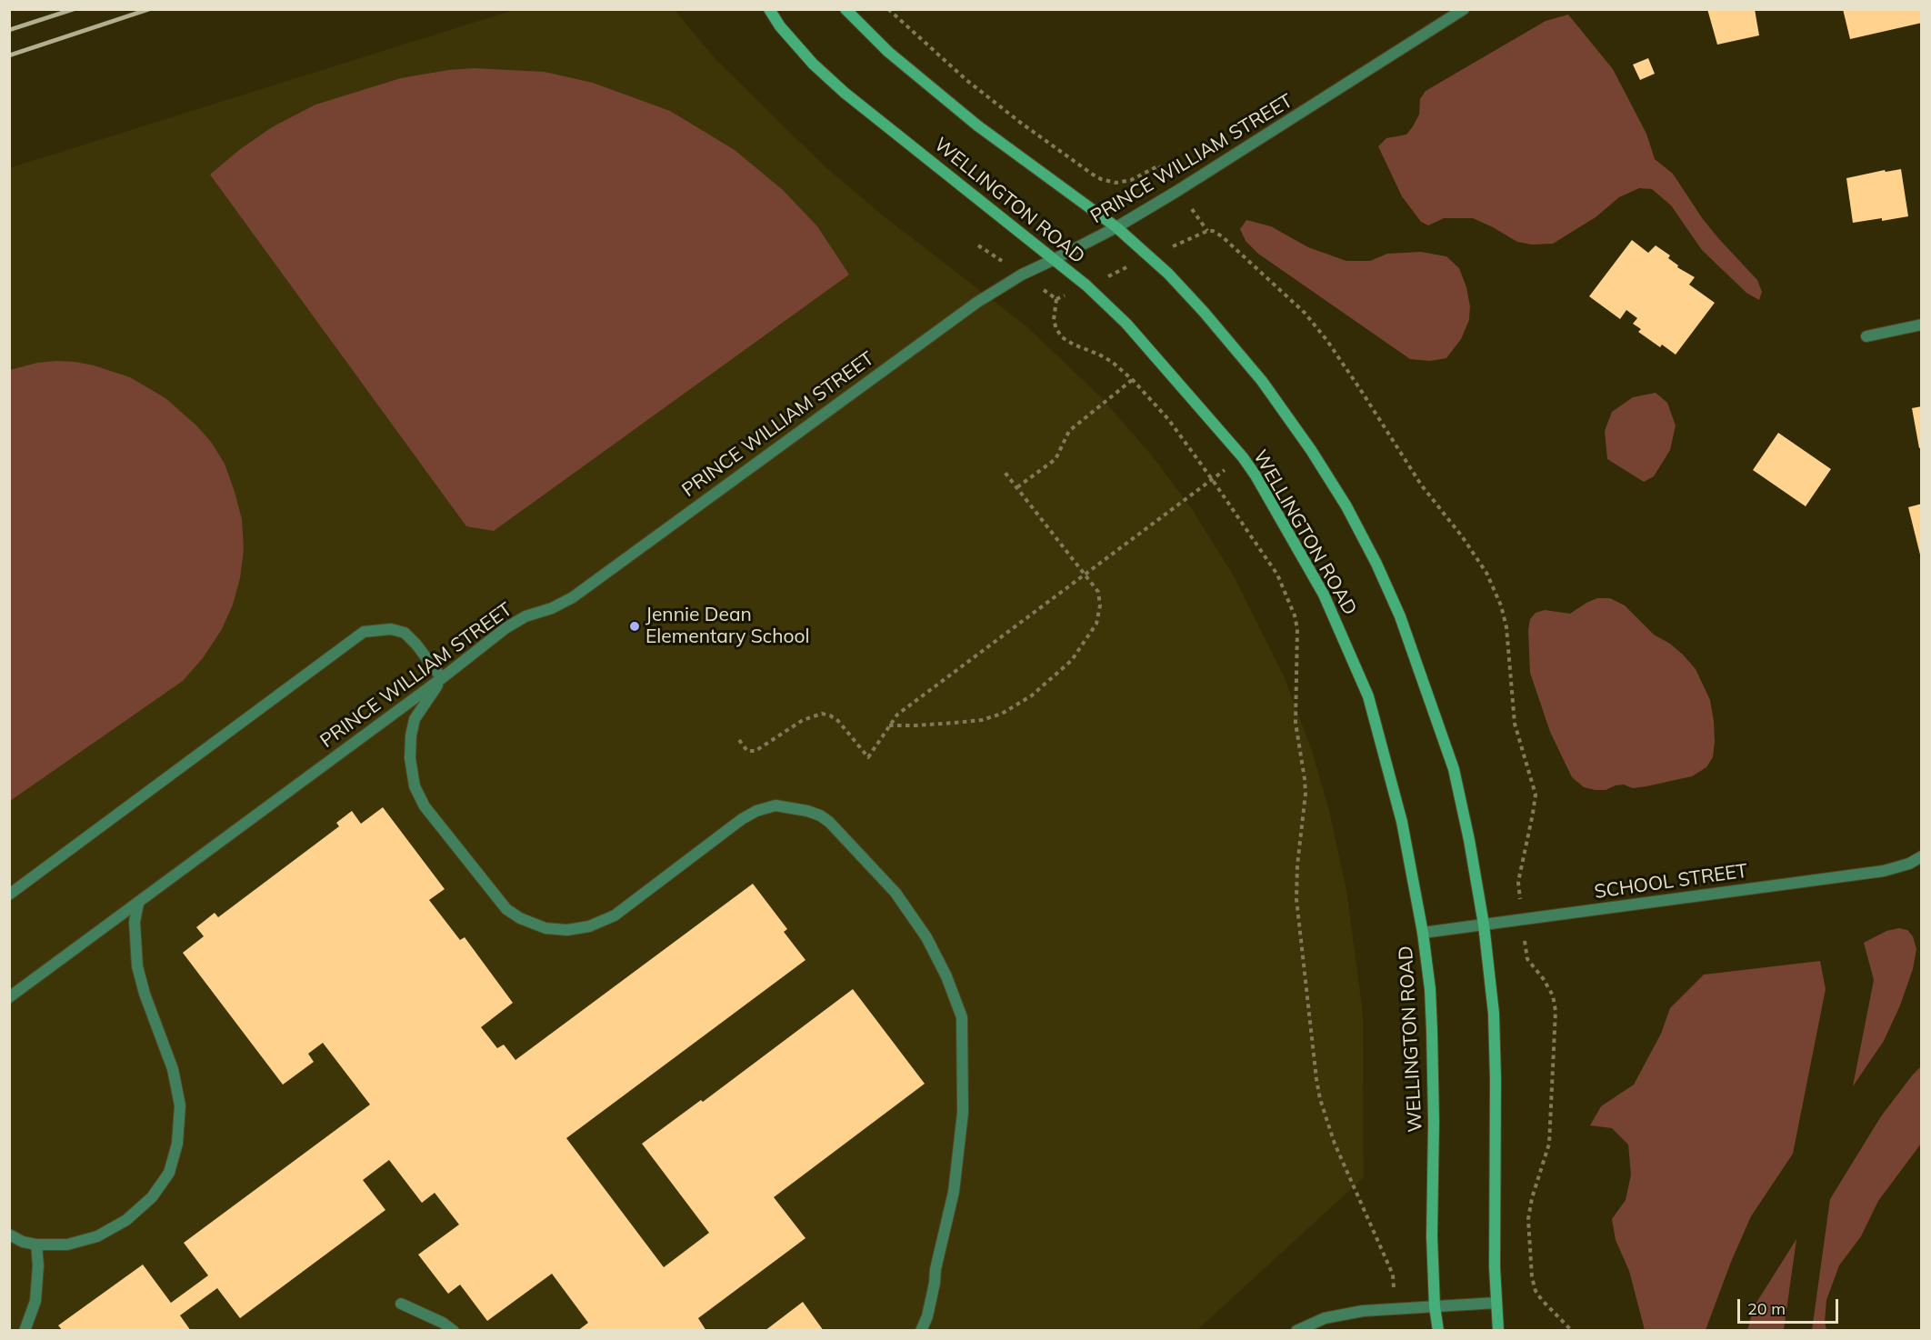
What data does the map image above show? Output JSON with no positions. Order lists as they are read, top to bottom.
{
  "streets": {
    "main road": ["WELLINGTON ROAD"],
    "street": ["PRINCE WILLIAM STREET", "SCHOOL STREET"]
  },
  "crossings": [
    ["PRINCE WILLIAM STREET", "WELLINGTON ROAD"],
    ["WELLINGTON ROAD", "SCHOOL STREET"]
  ],
  "places": ["Jennie Dean Elementary School"],
  "scale_bar": "20 m"
}
